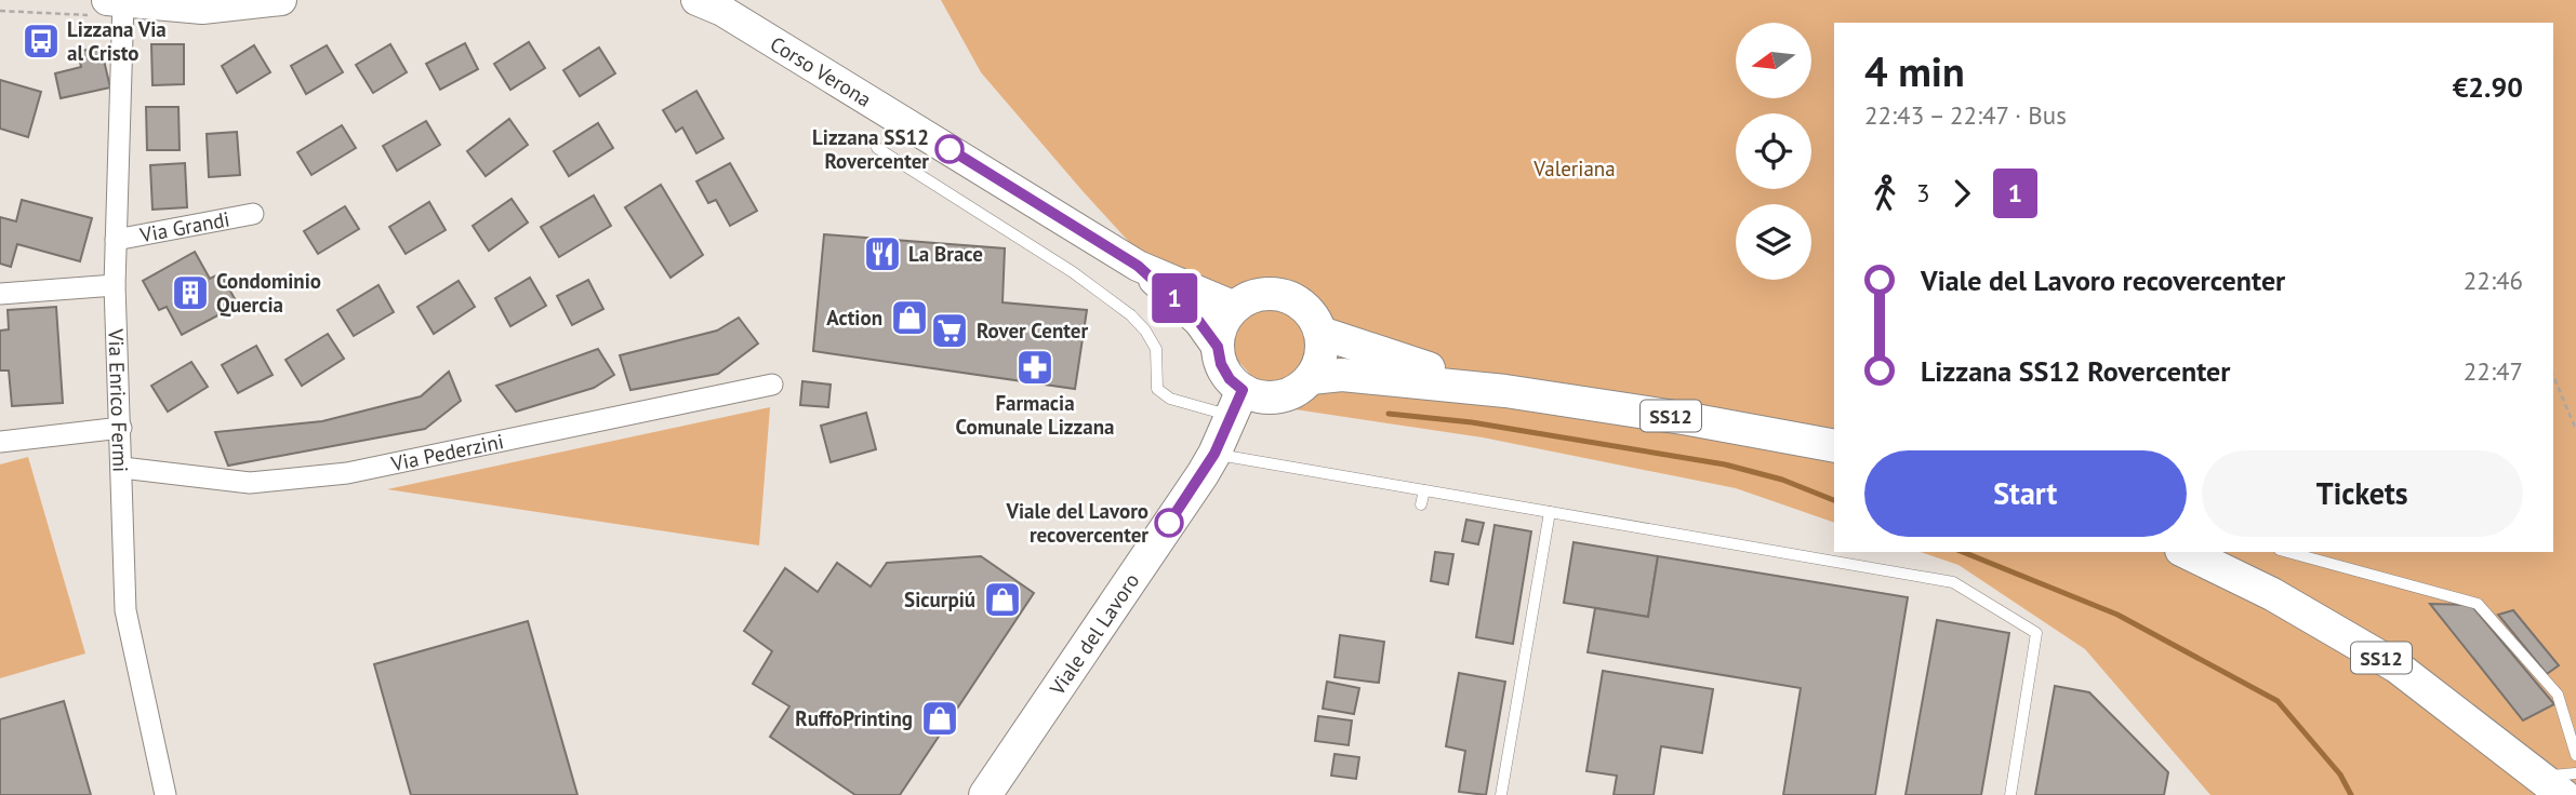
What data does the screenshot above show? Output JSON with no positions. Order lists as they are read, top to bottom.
{
  "streets": {
    "main road": ["Corso Verona", "SS12", "Viale del Lavoro"],
    "street": ["Via Grandi", "Via Enrico Fermi", "Via Pederzini"]
  },
  "crossings": [
    ["Via Grandi", "Via Enrico Fermi"],
    ["Via Enrico Fermi", "Via Pederzini"],
    ["SS12", "Viale del Lavoro"]
  ],
  "parks": ["Valeriana"],
  "places": {
    "bus stop": ["Lizzana Via al Cristo"],
    "other": ["Lizzana SS12 Rovercenter", "Viale del Lavoro recovercenter"],
    "restaurant": ["La Brace"],
    "building": ["Condominio Quercia"],
    "shop": ["Action", "Sicurpiú", "RuffoPrinting"],
    "supermarket": ["Rover Center"],
    "pharmacy": ["Farmacia Comunale Lizzana"]
  },
  "lines": ["bus line 1"],
  "north": "left",
  "page": {
    "on_map": "1",
    "heading": ["4 min", "22:43 – 22:47 · Bus", "€2.90"],
    "legs": ["3", "1"],
    "list": [
      {
        "name": "Viale del Lavoro recovercenter",
        "value": "22:46"
      },
      {
        "name": "Lizzana SS12 Rovercenter",
        "value": "22:47"
      }
    ],
    "buttons": ["Start", "Tickets"]
  }
}
